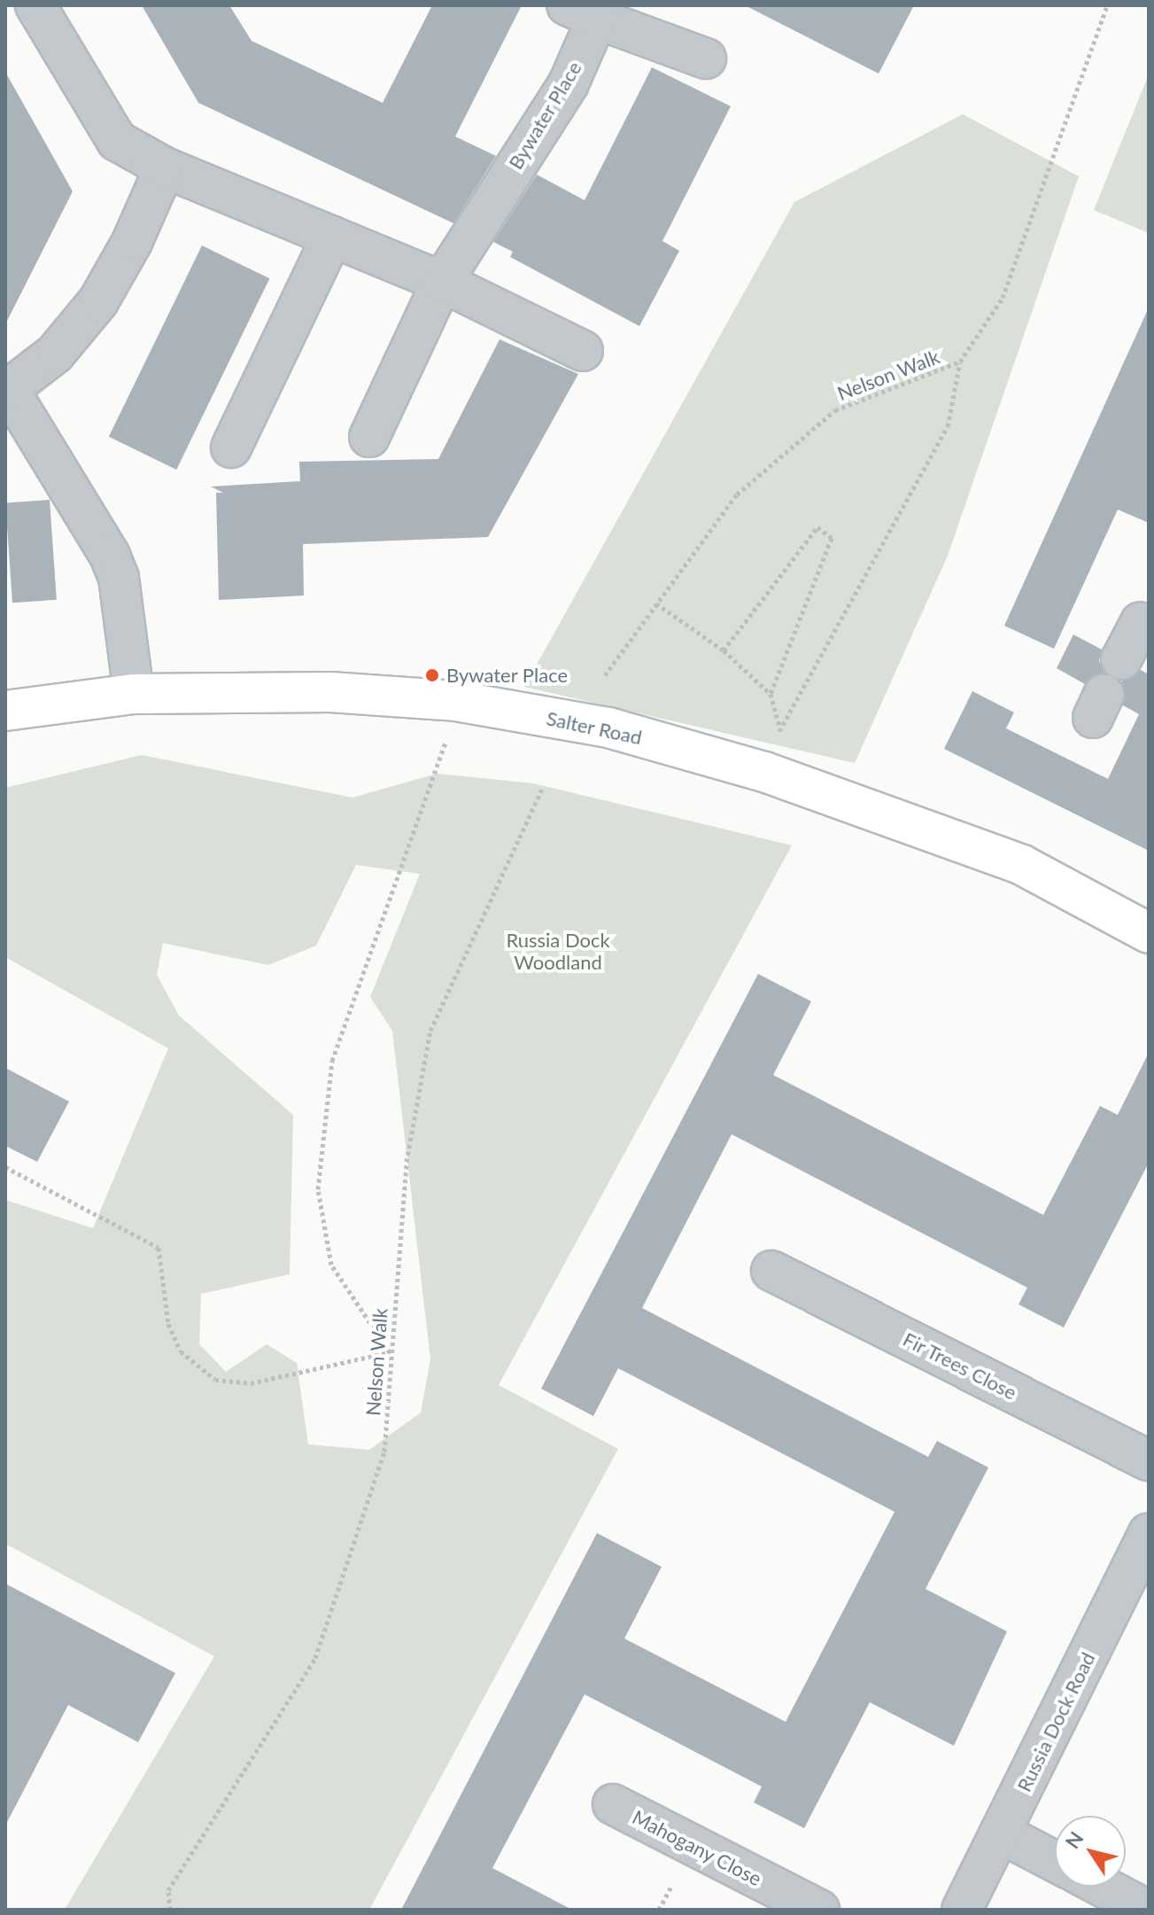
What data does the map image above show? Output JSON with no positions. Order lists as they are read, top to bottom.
{
  "streets": {
    "main road": ["Salter Road"],
    "street": [
      "Bywater Place",
      "Fir Trees Close",
      "Russia Dock Road",
      "Mahogany Close"
    ],
    "path": ["Nelson Walk"]
  },
  "parks": ["Russia Dock Woodland"],
  "places": ["Bywater Place"],
  "north": "top left"
}
